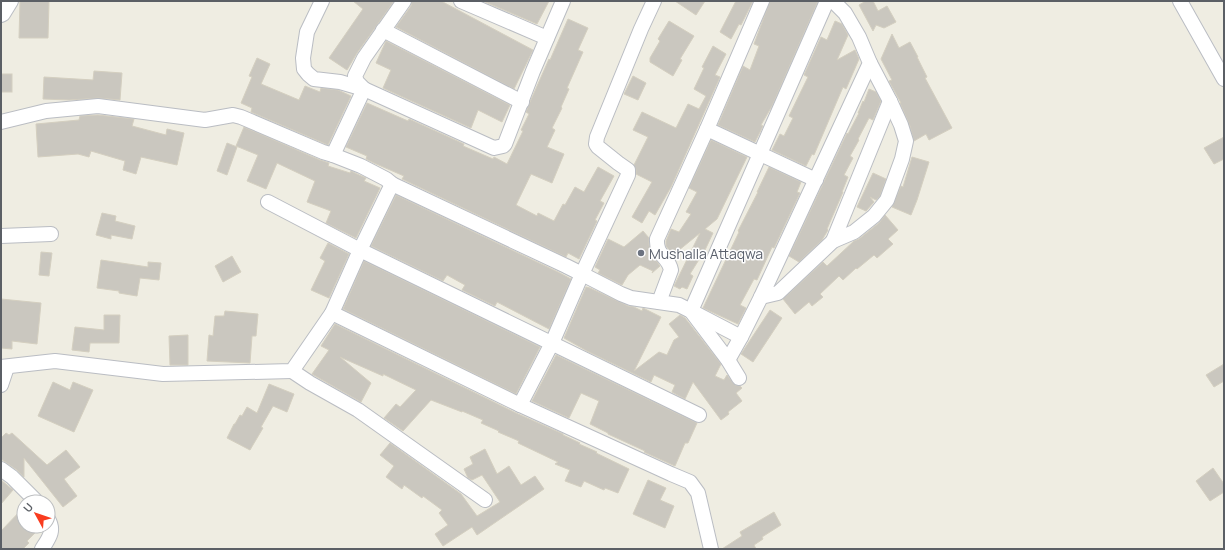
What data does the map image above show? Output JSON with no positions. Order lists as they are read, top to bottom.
{
  "places": ["Mushalla Attaqwa"],
  "north": "top left"
}
